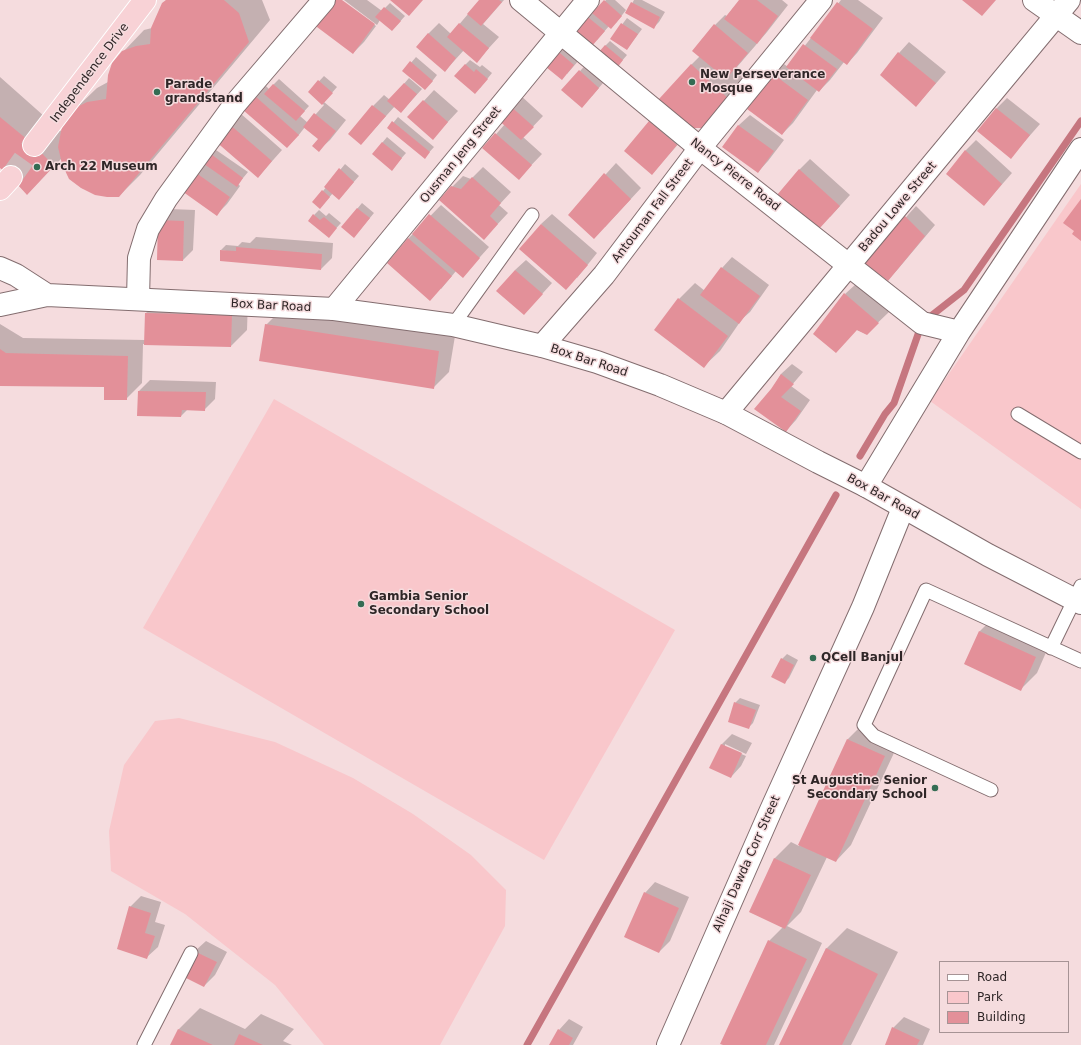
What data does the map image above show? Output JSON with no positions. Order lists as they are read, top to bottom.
{
  "streets": {
    "highway": ["Independence Drive"],
    "street": [
      "Ousman Jeng Street",
      "Nancy Pierre Road",
      "Badou Lowe Street",
      "Antouman Fall Street",
      "Box Bar Road",
      "Alhaji Dawda Corr Street"
    ]
  },
  "crossings": [
    ["Ousman Jeng Street", "Nancy Pierre Road"],
    ["Ousman Jeng Street", "Box Bar Road"],
    ["Nancy Pierre Road", "Badou Lowe Street"],
    ["Nancy Pierre Road", "Antouman Fall Street"],
    ["Badou Lowe Street", "Box Bar Road"],
    ["Antouman Fall Street", "Box Bar Road"],
    ["Box Bar Road", "Alhaji Dawda Corr Street"]
  ],
  "places": [
    "New Perseverance Mosque",
    "Parade grandstand",
    "Arch 22 Museum",
    "Gambia Senior Secondary School",
    "QCell Banjul",
    "St Augustine Senior Secondary School"
  ],
  "legend": ["Road", "Park", "Building"]
}
